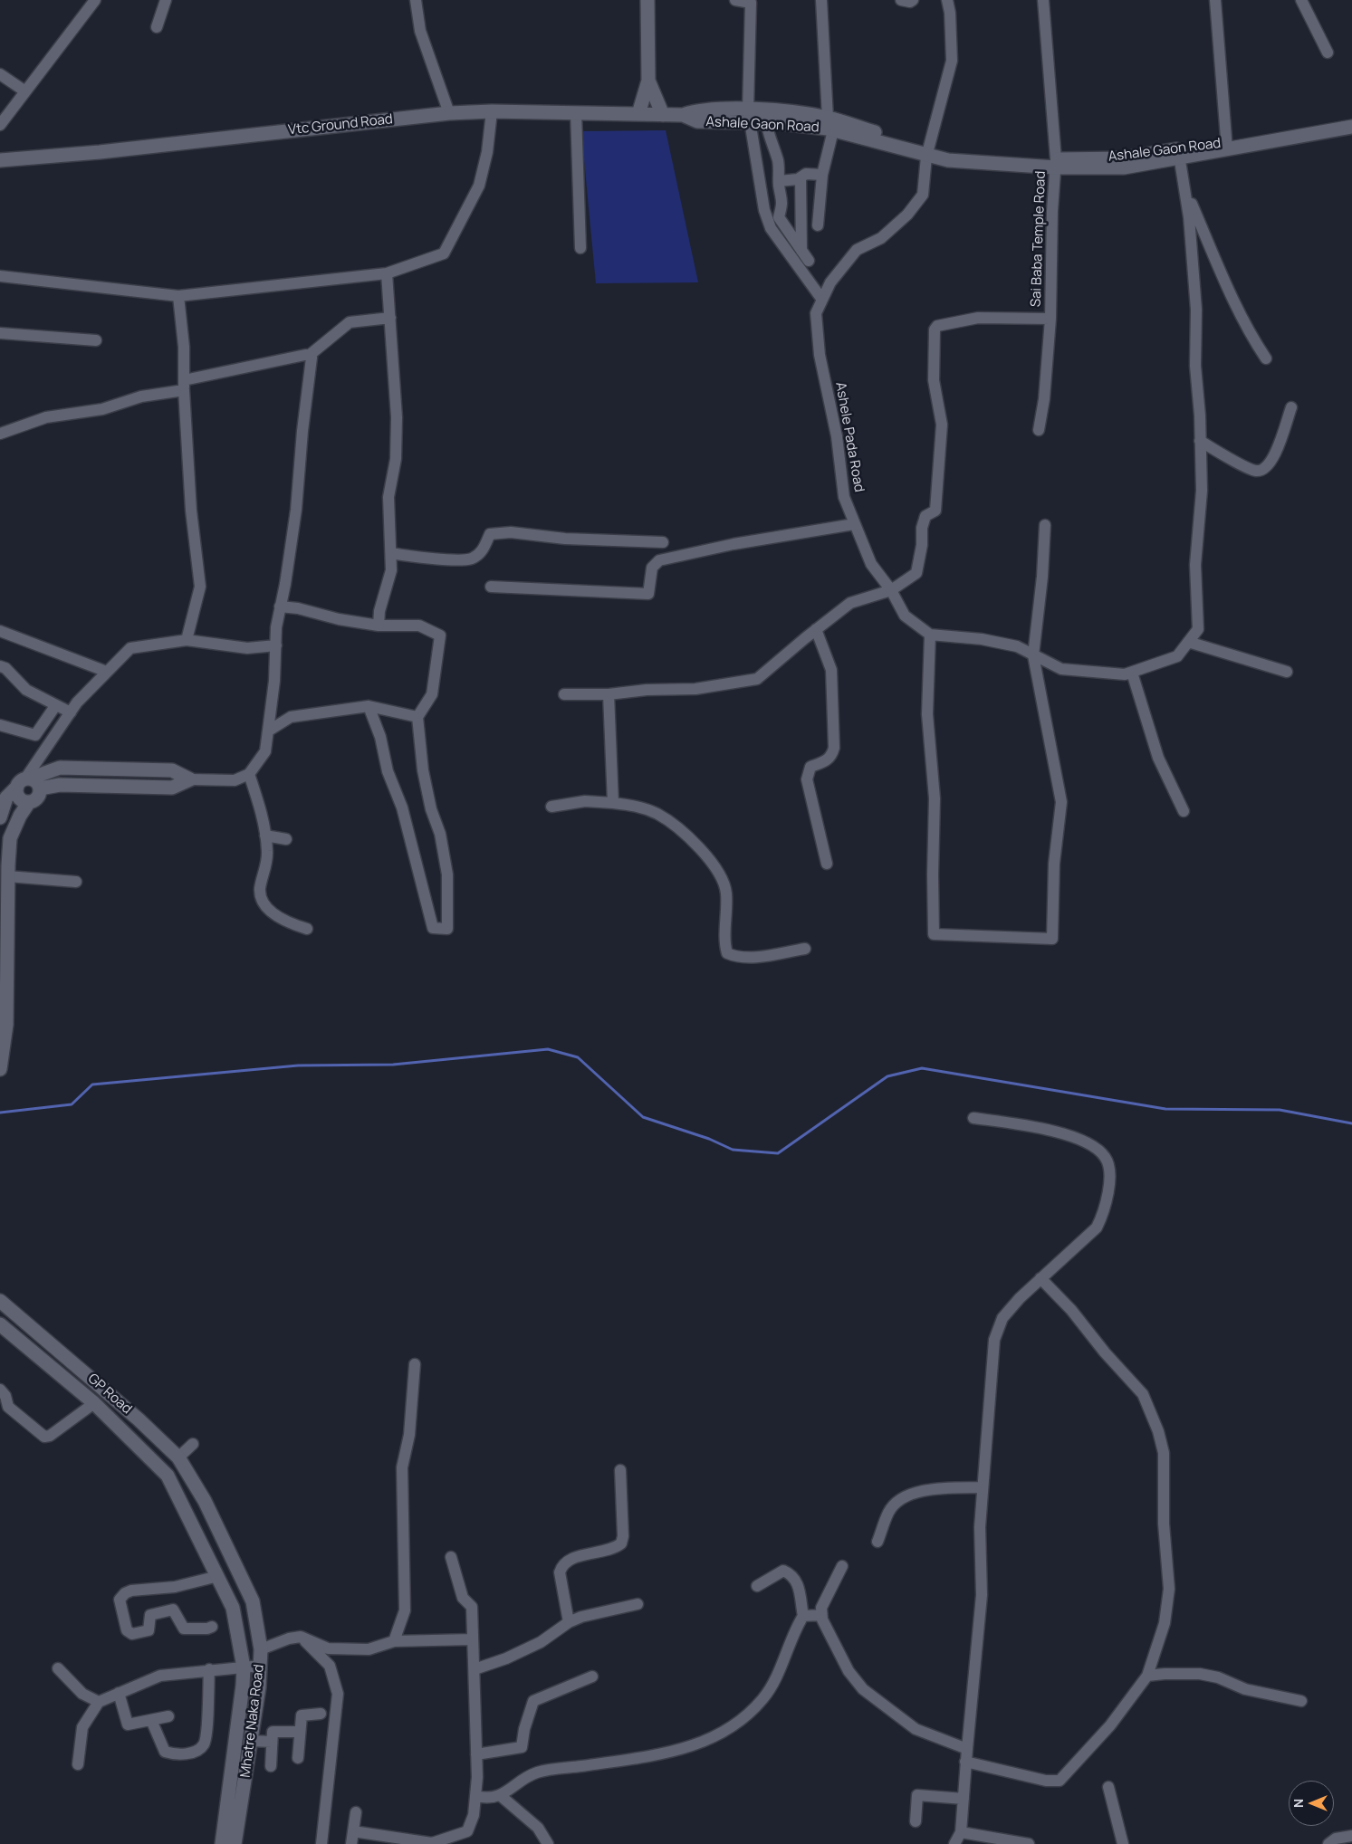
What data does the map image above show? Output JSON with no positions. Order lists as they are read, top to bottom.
{
  "streets": {
    "street": [
      "Vtc Ground Road",
      "Ashale Gaon Road",
      "Sai Baba Temple Road",
      "Ashele Pada Road",
      "GP Road",
      "Mhatre Naka Road"
    ]
  },
  "crossings": [
    ["Vtc Ground Road", "Ashale Gaon Road"],
    ["Ashale Gaon Road", "Sai Baba Temple Road"],
    ["Ashale Gaon Road", "Ashele Pada Road"],
    ["Sai Baba Temple Road", "Ashele Pada Road"],
    ["GP Road", "Mhatre Naka Road"]
  ],
  "north": "left"
}
